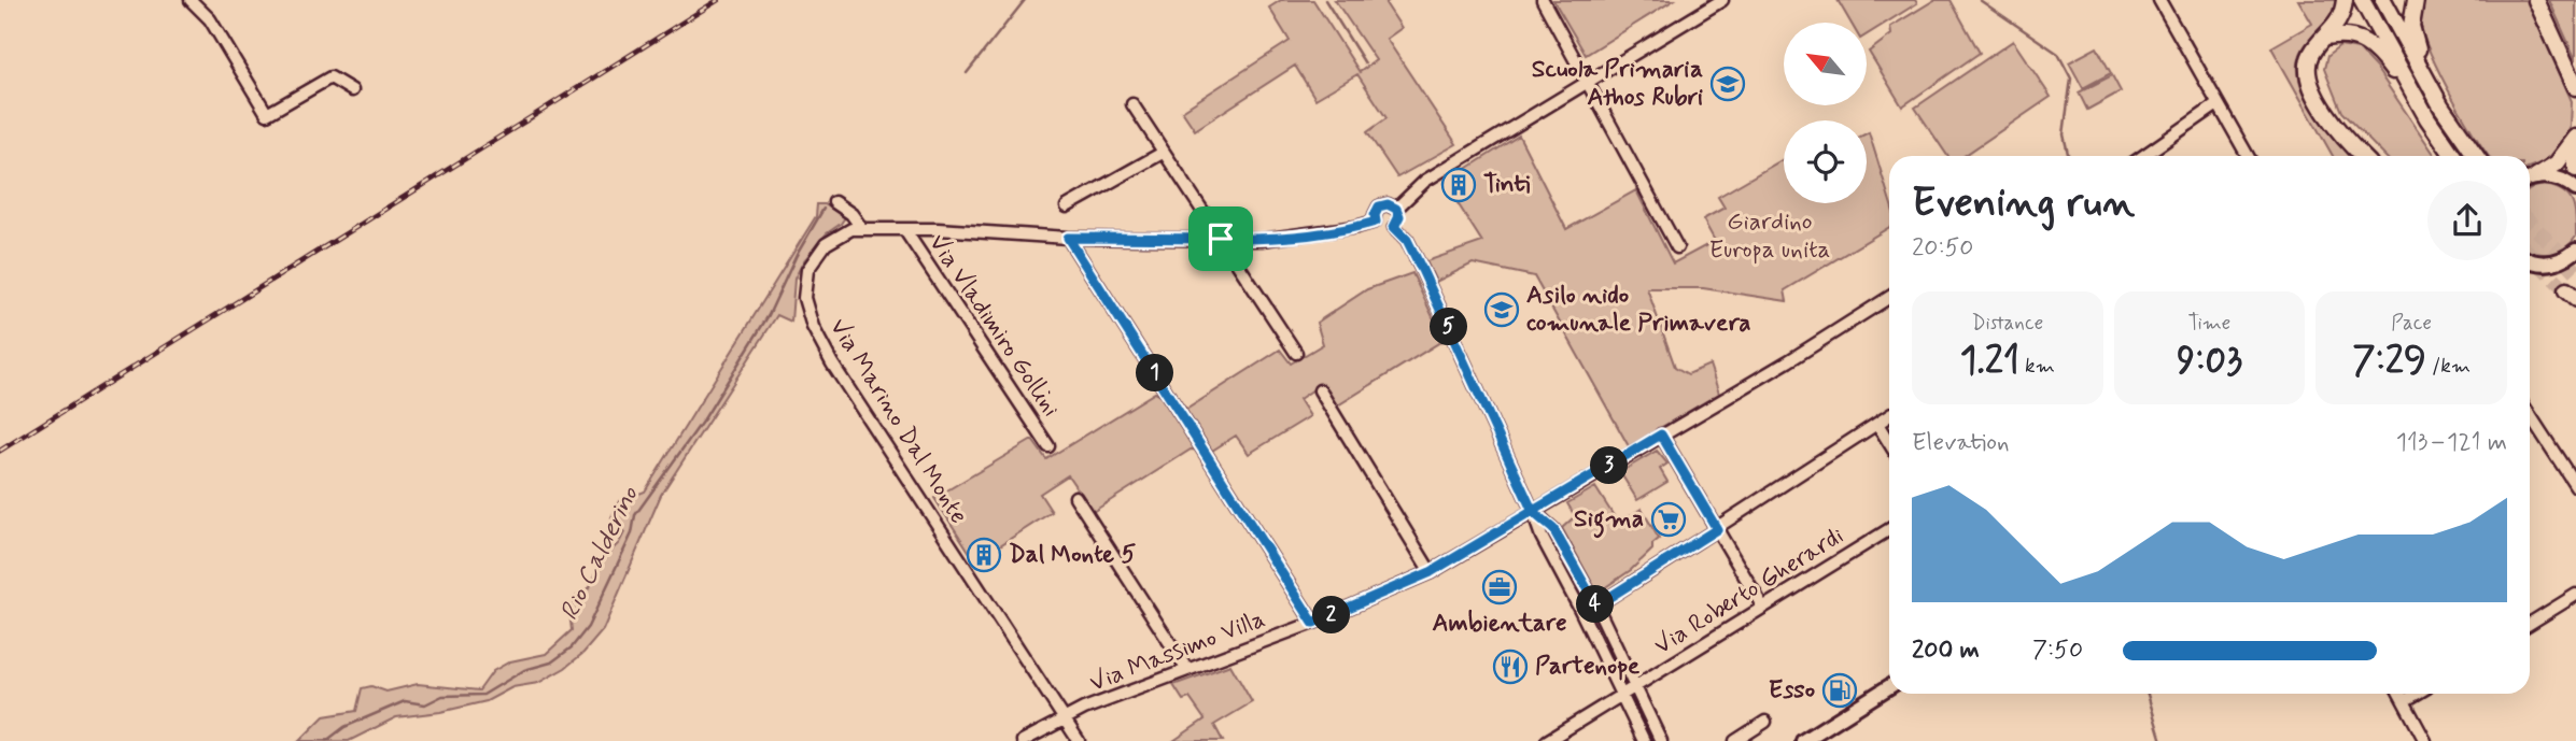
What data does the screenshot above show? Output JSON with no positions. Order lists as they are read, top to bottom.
{
  "streets": {
    "street": [
      "Via Vladimiro Gollini",
      "Via Marino Dal Monte",
      "Via Roberto Gherardi",
      "Via Massimo Villa"
    ]
  },
  "crossings": [
    ["Via Vladimiro Gollini", "Via Marino Dal Monte"],
    ["Via Marino Dal Monte", "Via Massimo Villa"]
  ],
  "water": ["Rio Calderino"],
  "parks": ["Giardino Europa unita"],
  "places": {
    "school or university": ["Scuola Primaria Athos Rubri", "Asilo nido comunale Primavera"],
    "building": ["Tinti", "Dal Monte 5"],
    "supermarket": ["Sigma"],
    "office": ["Ambientare"],
    "restaurant": ["Partenope"],
    "fuel station": ["Esso"]
  },
  "north": "top left",
  "page": {
    "heading": ["Evening run", "20:50"],
    "stats": [
      ["Distance", "1.21 km"],
      ["Time", "9:03"],
      ["Pace", "7:29 /km"]
    ],
    "pins": [
      "5",
      "1",
      "3",
      "4",
      "2"
    ],
    "chart": ["Elevation", "113–121 m"],
    "list": [
      {
        "name": "200 m",
        "note": "7:50"
      }
    ]
  }
}
